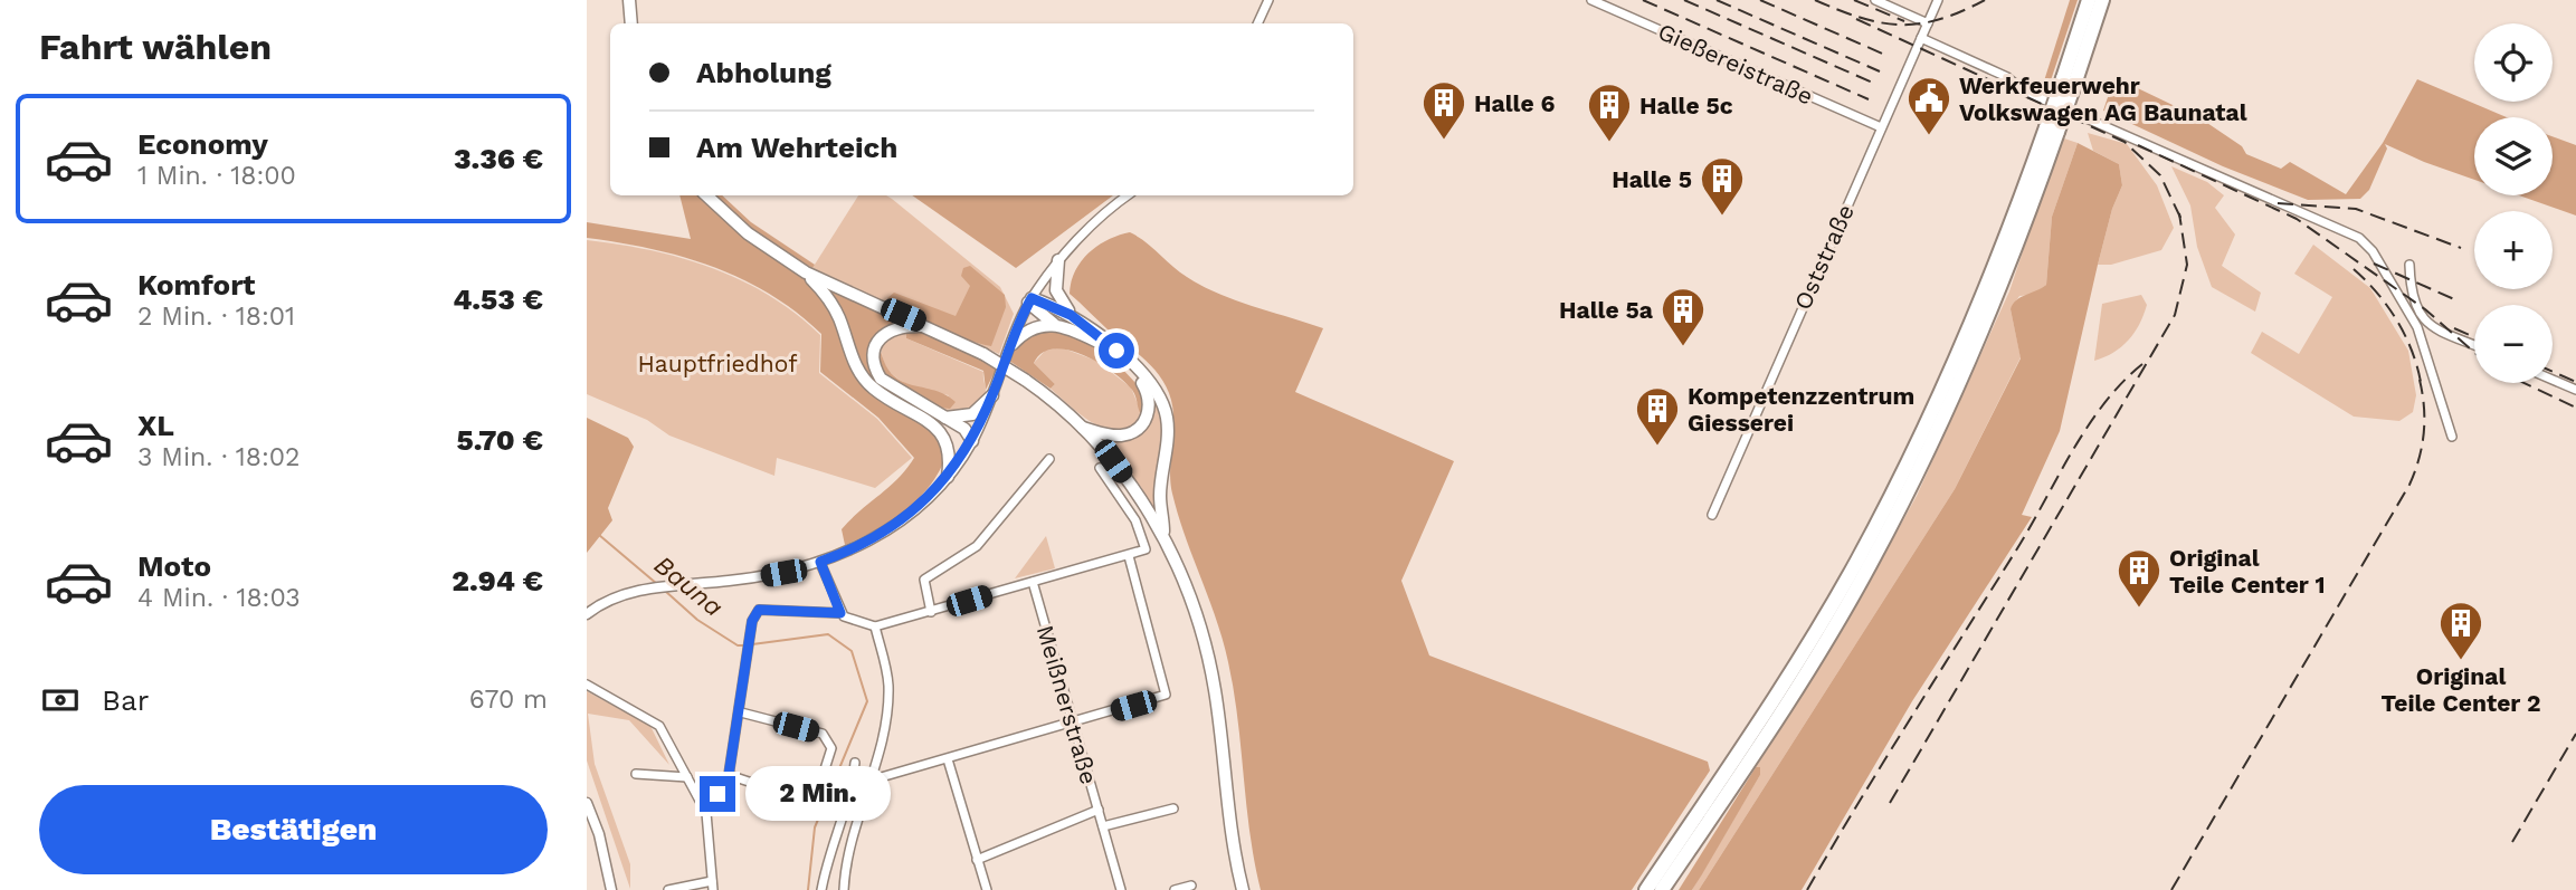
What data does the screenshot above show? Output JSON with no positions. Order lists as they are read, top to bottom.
{
  "streets": {
    "street": ["Gießereistraße", "Oststraße", "Meißnerstraße"]
  },
  "crossings": [
    ["Gießereistraße", "Oststraße"]
  ],
  "water": ["Bauna"],
  "parks": ["Hauptfriedhof"],
  "places": {
    "public building": ["Werkfeuerwehr Volkswagen AG Baunatal"],
    "building": [
      "Halle 6",
      "Halle 5c",
      "Halle 5",
      "Halle 5a",
      "Kompetenzzentrum Giesserei",
      "Original Teile Center 1",
      "Original Teile Center 2"
    ]
  },
  "page": {
    "heading": "Fahrt wählen",
    "map_buttons": ["+", "−"],
    "banner": ["Abholung", "Am Wehrteich"],
    "list": [
      {
        "name": "Economy",
        "note": "1 Min. · 18:00",
        "value": "3.36 €"
      },
      {
        "name": "Komfort",
        "note": "2 Min. · 18:01",
        "value": "4.53 €"
      },
      {
        "name": "XL",
        "note": "3 Min. · 18:02",
        "value": "5.70 €"
      },
      {
        "name": "Moto",
        "note": "4 Min. · 18:03",
        "value": "2.94 €"
      }
    ],
    "pay": ["Bar", "670 m"],
    "bubble": "2 Min.",
    "buttons": "Bestätigen"
  }
}
